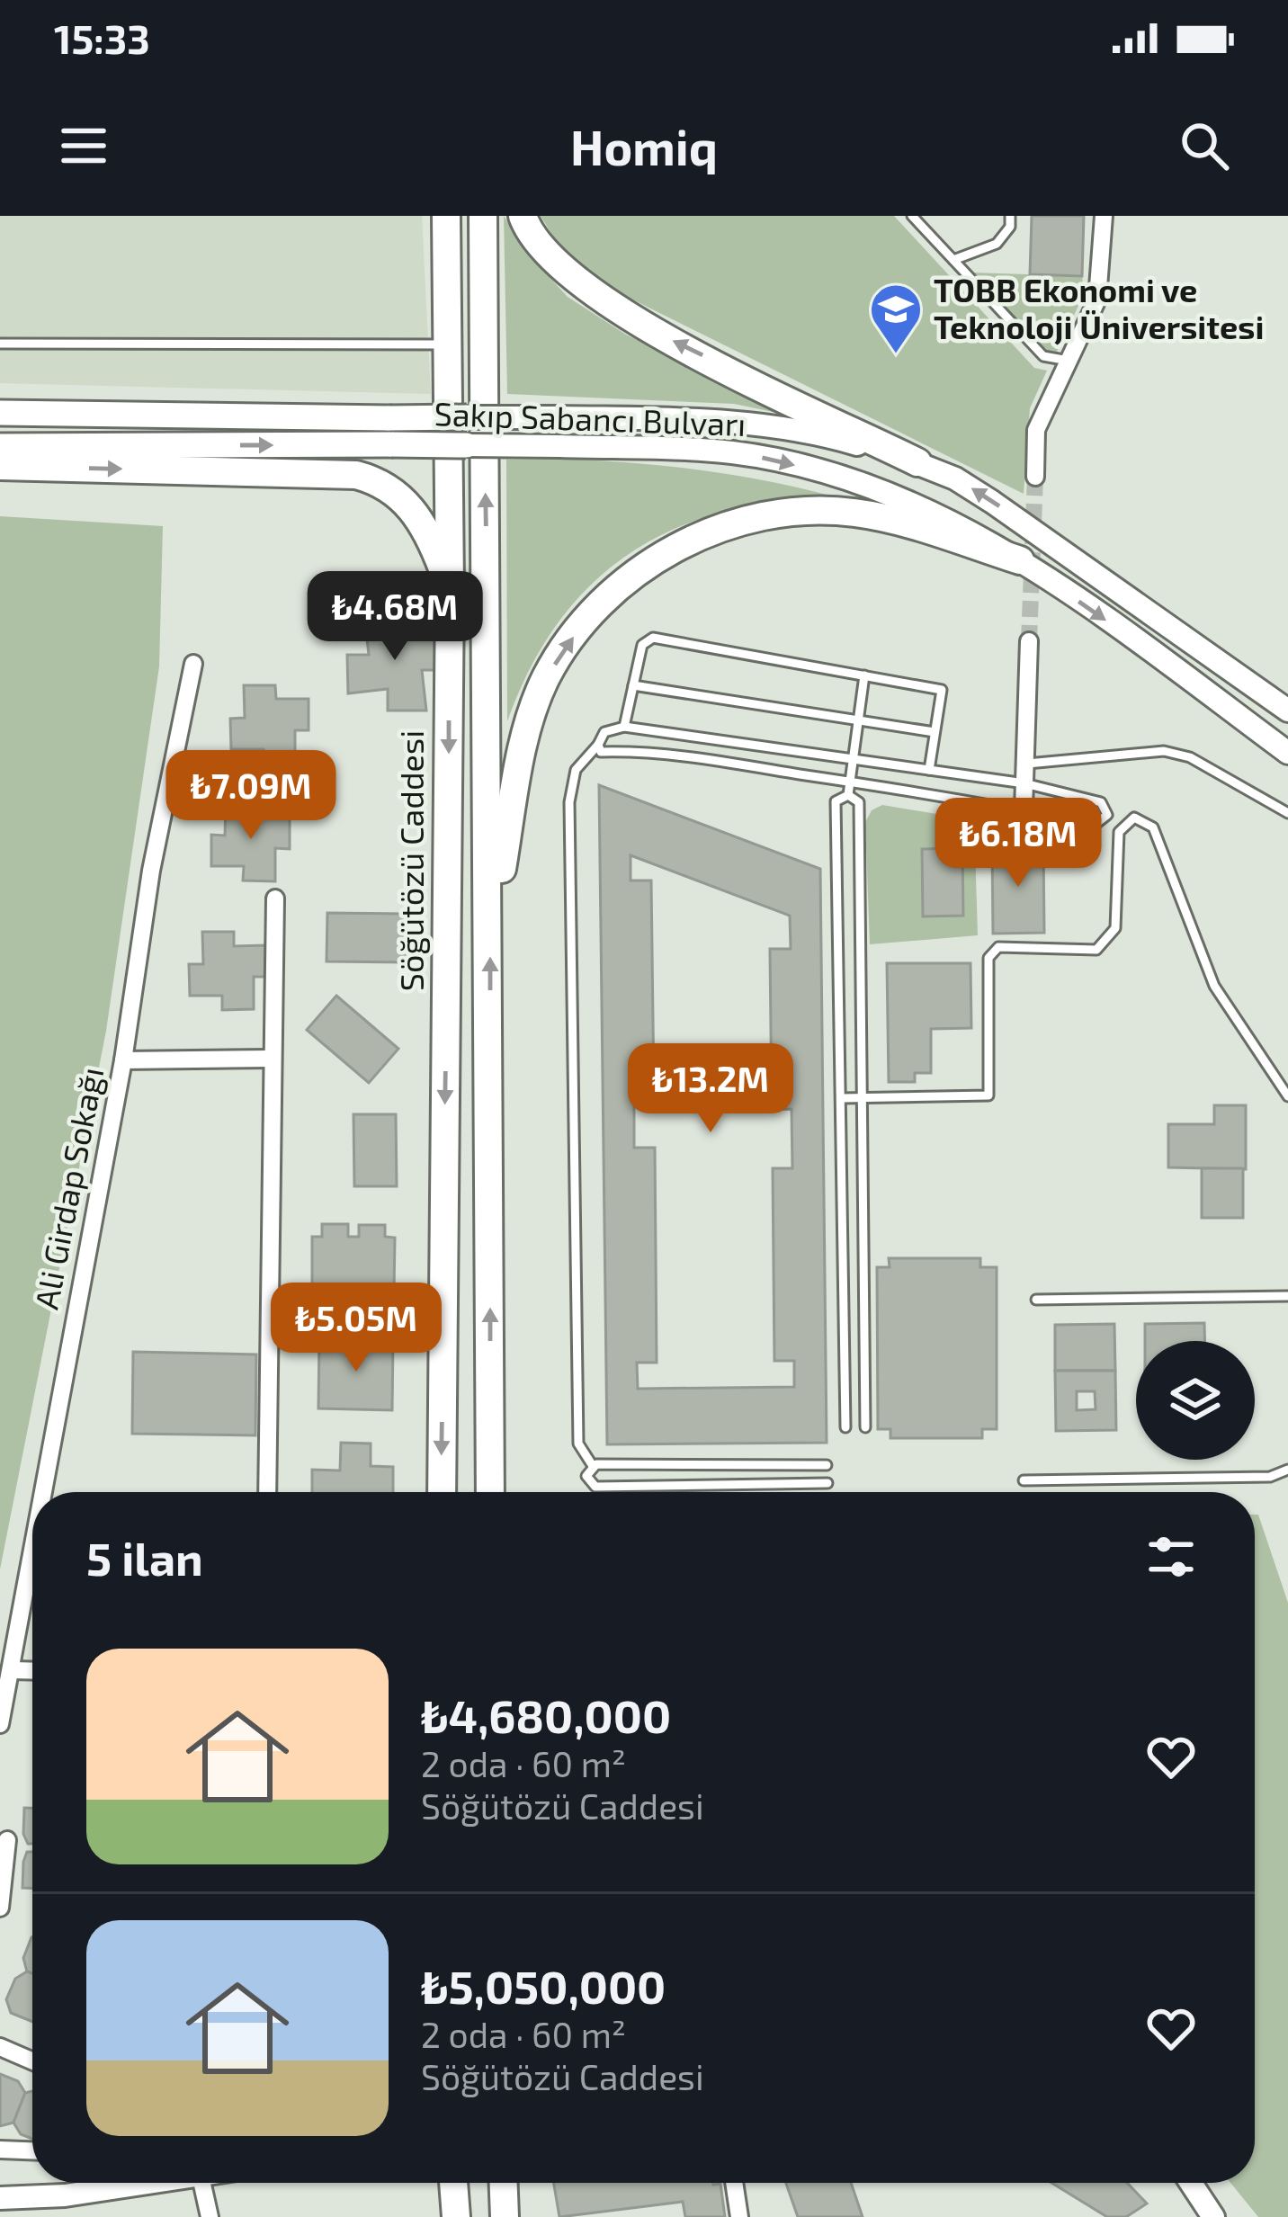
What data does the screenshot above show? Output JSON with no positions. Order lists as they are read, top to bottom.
{
  "streets": {
    "main road": ["Sakıp Sabancı Bulvarı", "Söğütözü Caddesi"],
    "street": ["Ali Girdap Sokağı"]
  },
  "places": {
    "school or university": ["TOBB Ekonomi ve Teknoloji Üniversitesi"]
  },
  "page": {
    "status": "15:33",
    "header": "Homiq",
    "price": [
      "₺4.68M",
      "₺7.09M",
      "₺6.18M",
      "₺13.2M",
      "₺5.05M"
    ],
    "heading": "5 ilan",
    "list": [
      {
        "name": "₺4,680,000",
        "note": "2 oda · 60 m² · Söğütözü Caddesi"
      },
      {
        "name": "₺5,050,000",
        "note": "2 oda · 60 m² · Söğütözü Caddesi"
      }
    ]
  }
}
